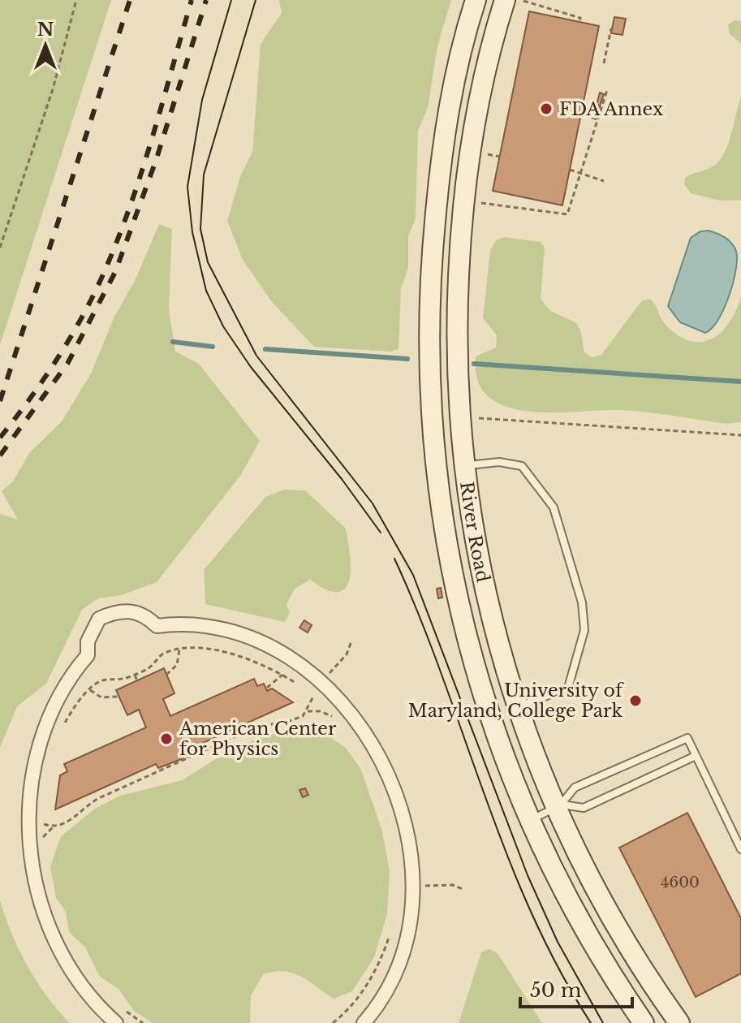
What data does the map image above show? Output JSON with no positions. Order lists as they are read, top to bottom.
{
  "streets": {
    "street": ["River Road"]
  },
  "places": ["FDA Annex", "University of Maryland, College Park", "American Center for Physics"],
  "house_numbers": ["4600"],
  "scale_bar": "50 m",
  "north": "top"
}
